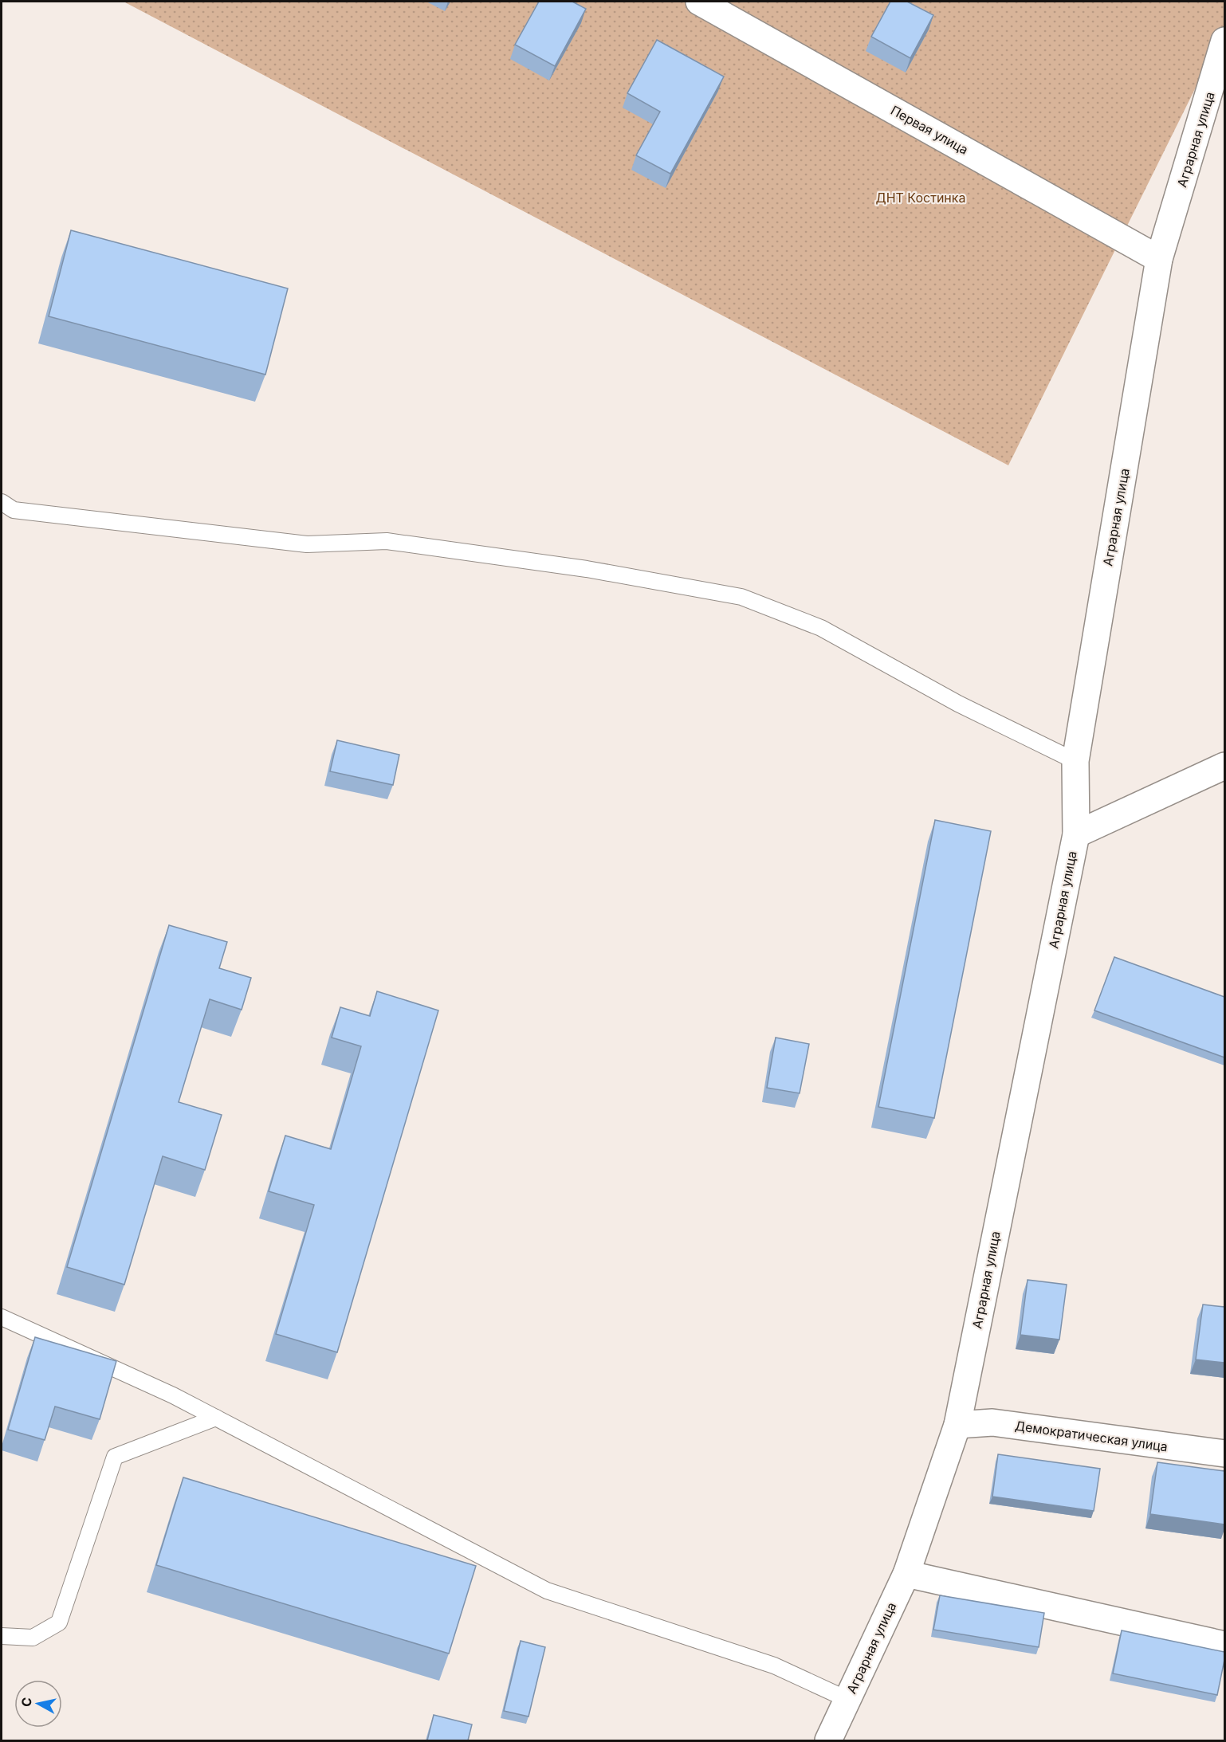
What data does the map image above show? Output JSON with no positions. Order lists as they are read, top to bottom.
{
  "streets": {
    "street": ["Первая улица", "Аграрная улица", "Демократическая улица"]
  },
  "crossings": [
    ["Первая улица", "Аграрная улица"],
    ["Аграрная улица", "Демократическая улица"]
  ],
  "parks": ["ДНТ Костинка"],
  "north": "left"
}
